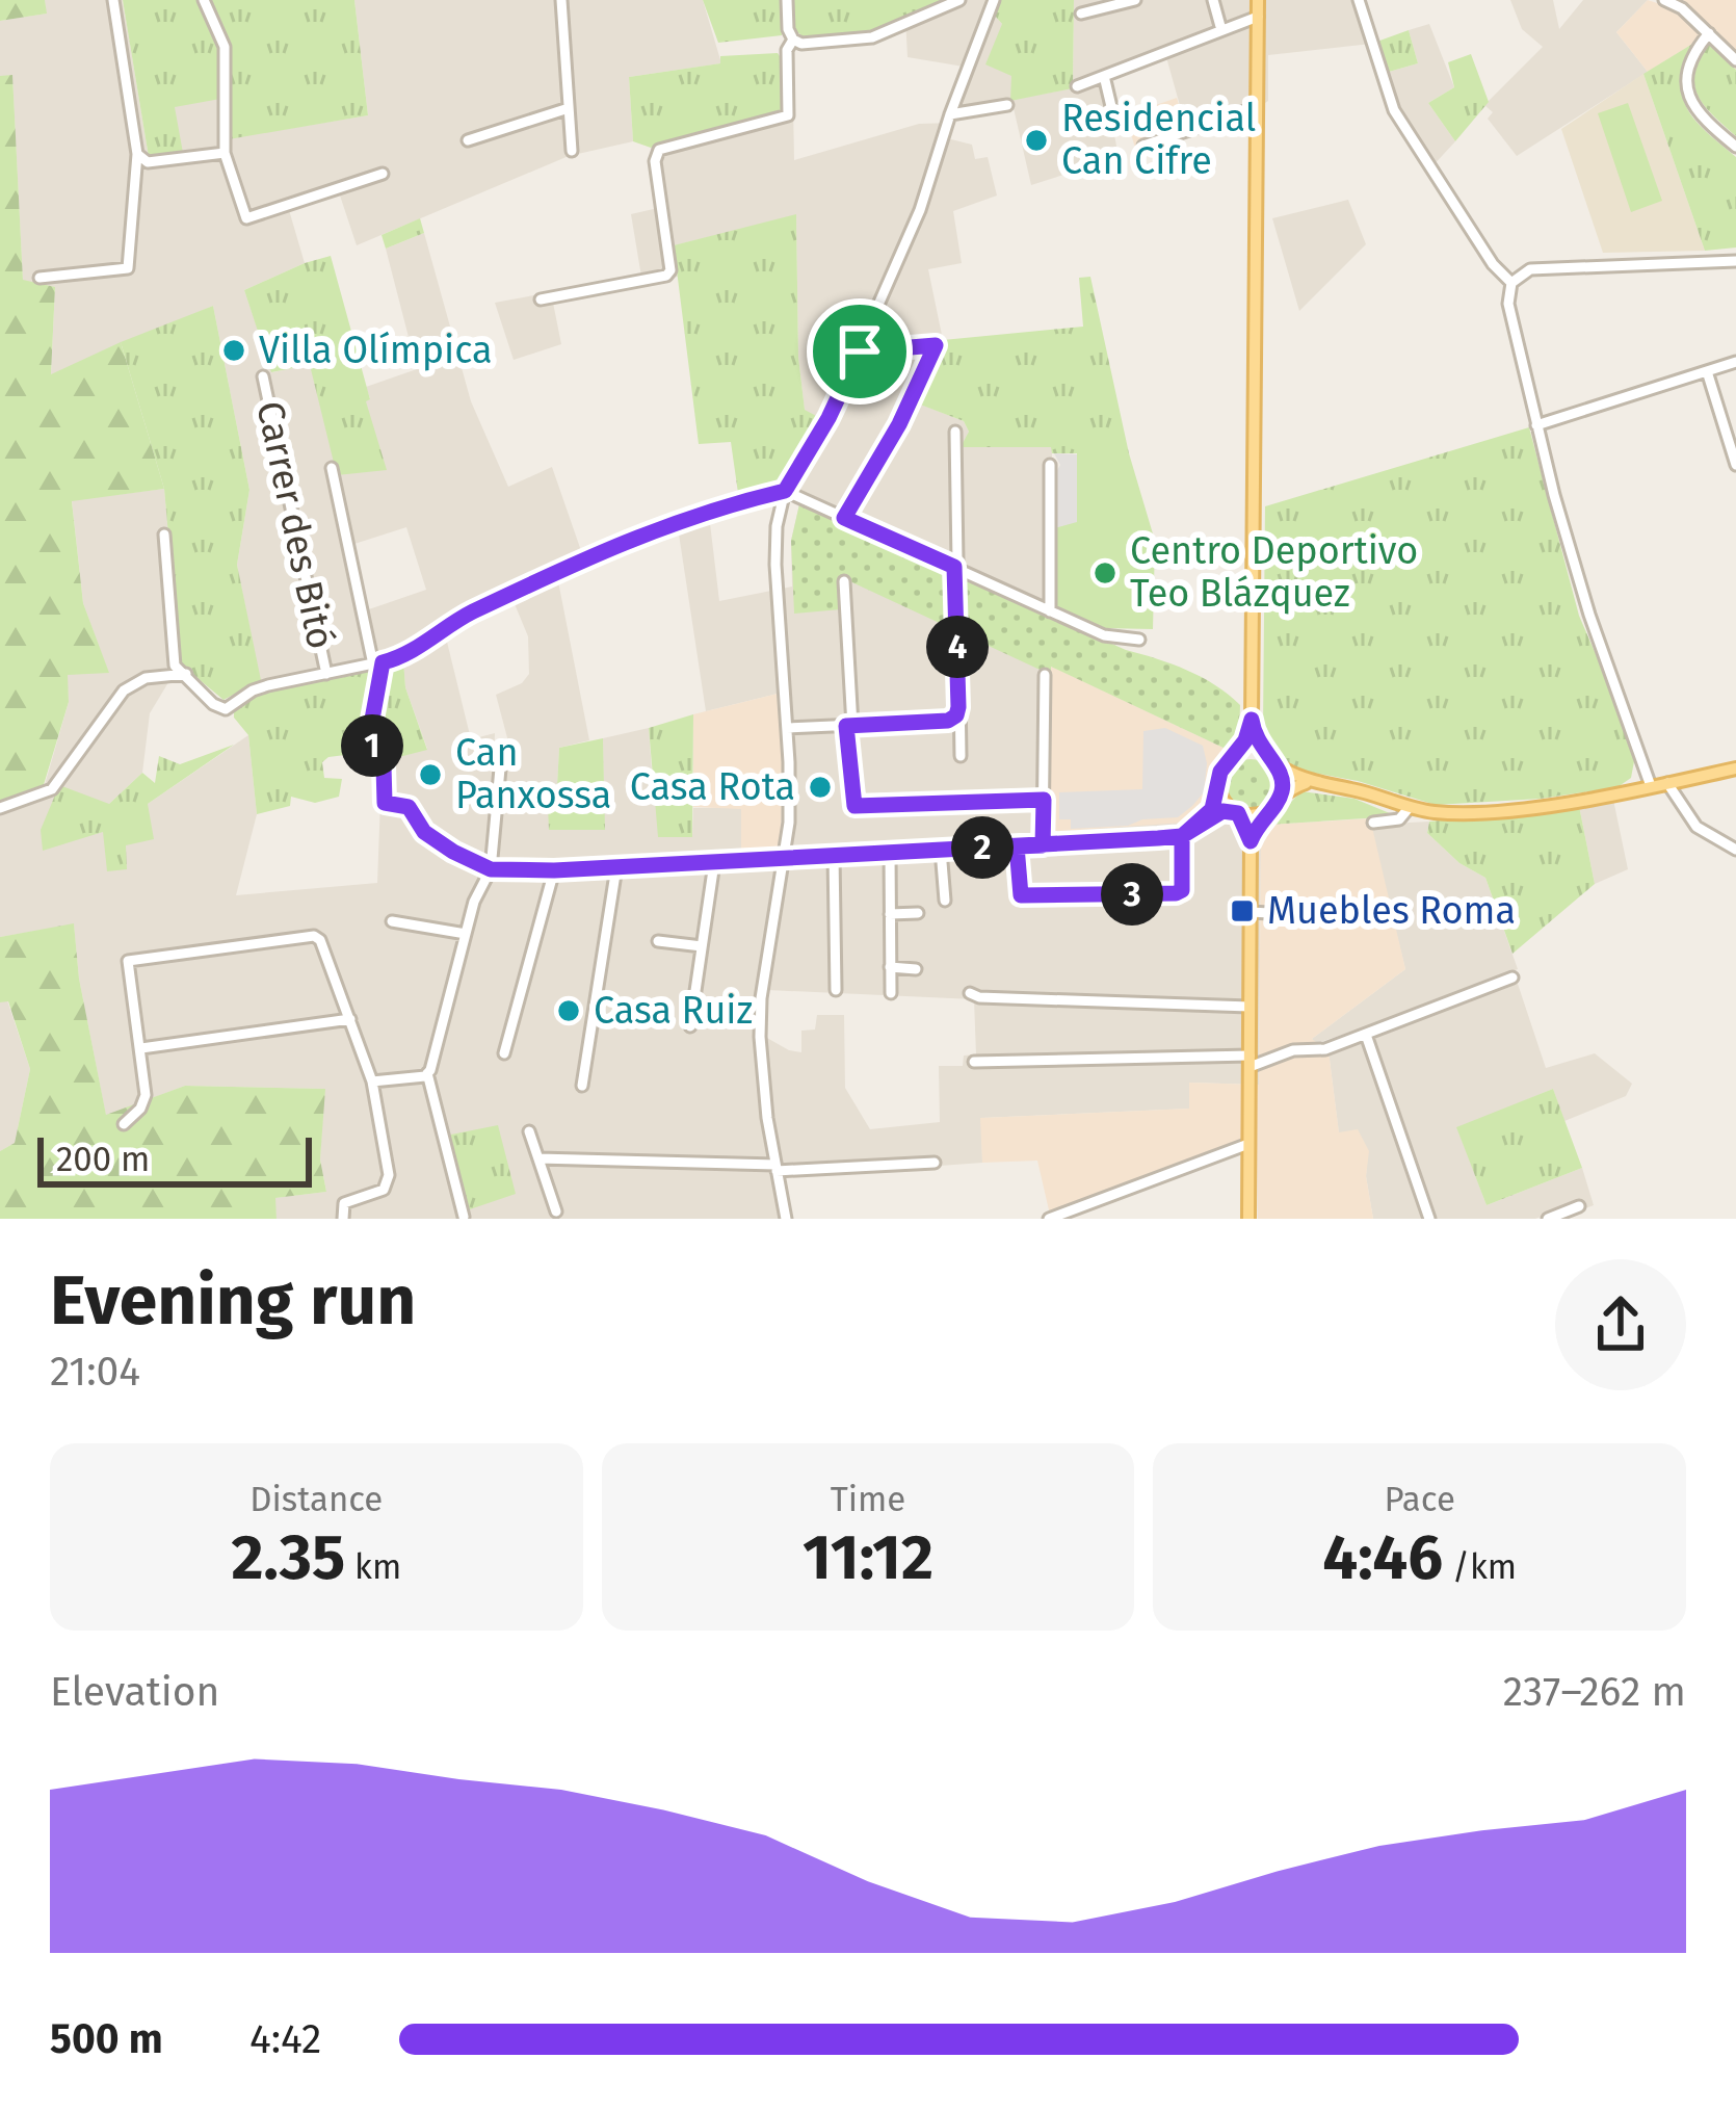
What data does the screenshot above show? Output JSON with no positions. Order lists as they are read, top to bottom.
{
  "streets": {
    "street": ["Carrer des Bitó"]
  },
  "places": {
    "other": [
      "Residencial Can Cifre",
      "Villa Olímpica",
      "Centro Deportivo Teo Blázquez",
      "Can Panxossa",
      "Casa Rota",
      "Casa Ruiz"
    ],
    "transit": ["Muebles Roma"]
  },
  "scale_bar": "200 m",
  "page": {
    "pins": [
      "4",
      "1",
      "2",
      "3"
    ],
    "scale": "200 m",
    "heading": ["Evening run", "21:04"],
    "stats": [
      ["Distance", "2.35 km"],
      ["Time", "11:12"],
      ["Pace", "4:46 /km"]
    ],
    "chart": ["Elevation", "237–262 m"],
    "list": [
      {
        "name": "500 m",
        "note": "4:42"
      }
    ]
  }
}
